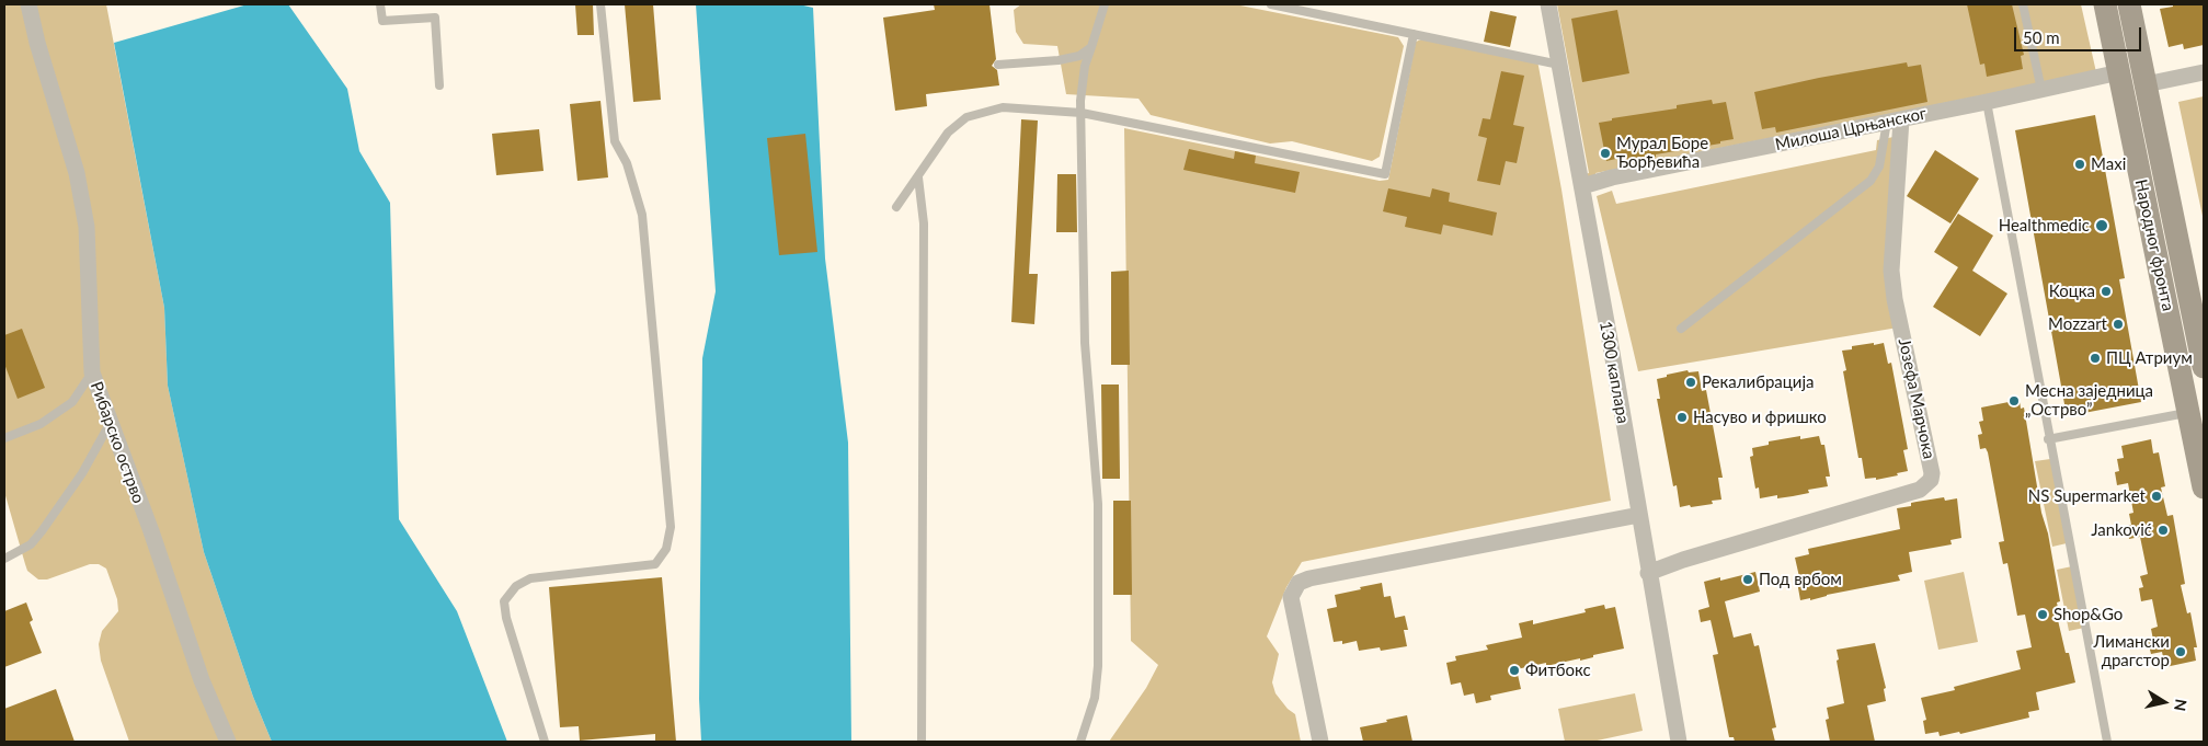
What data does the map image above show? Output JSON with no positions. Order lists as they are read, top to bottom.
{
  "streets": {
    "street": [
      "Милоша Црњанског",
      "Народног фронта",
      "1300 каплара",
      "Јозефа Марчока",
      "Рибарско острво"
    ]
  },
  "crossings": [
    ["Милоша Црњанског", "Народног фронта"],
    ["Милоша Црњанског", "1300 каплара"],
    ["Милоша Црњанског", "Јозефа Марчока"],
    ["1300 каплара", "Јозефа Марчока"]
  ],
  "places": [
    "Мурал Боре Ђорђевића",
    "Maxi",
    "Healthmedic",
    "Коцка",
    "Mozzart",
    "ПЦ Атриум",
    "Рекалибрација",
    "Месна заједница „Острво”",
    "Насуво и фришко",
    "NS Supermarket",
    "Janković",
    "Под врбом",
    "Shop&Go",
    "Лимански драгстор",
    "Фитбокс"
  ],
  "scale_bar": "50 m",
  "north": "right"
}
